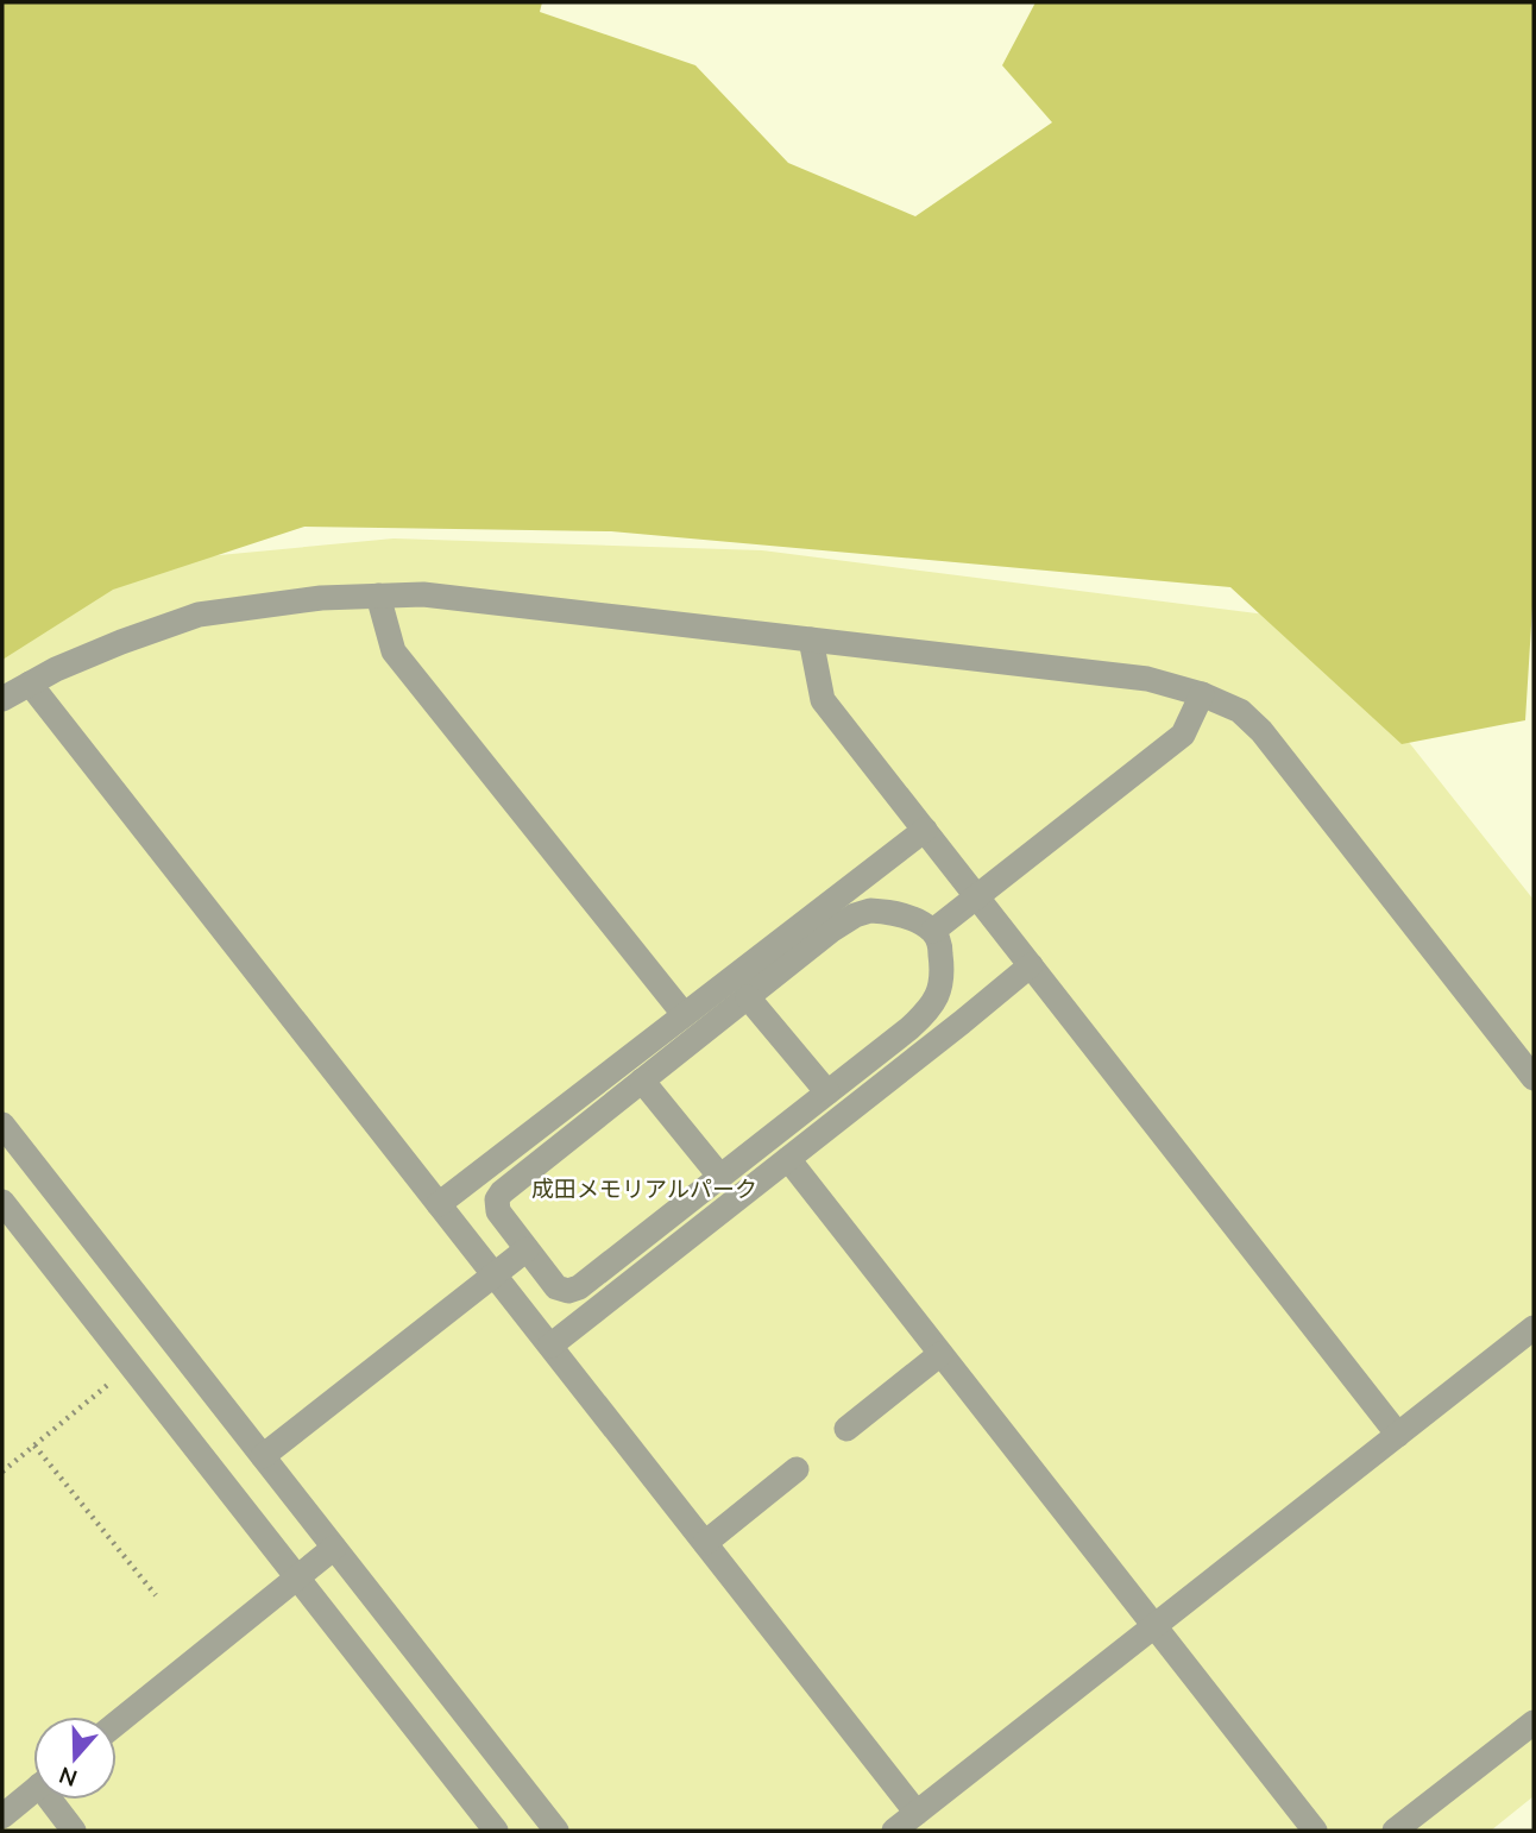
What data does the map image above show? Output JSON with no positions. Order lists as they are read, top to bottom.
{
  "parks": ["成田メモリアルパーク"],
  "north": "bottom"
}
